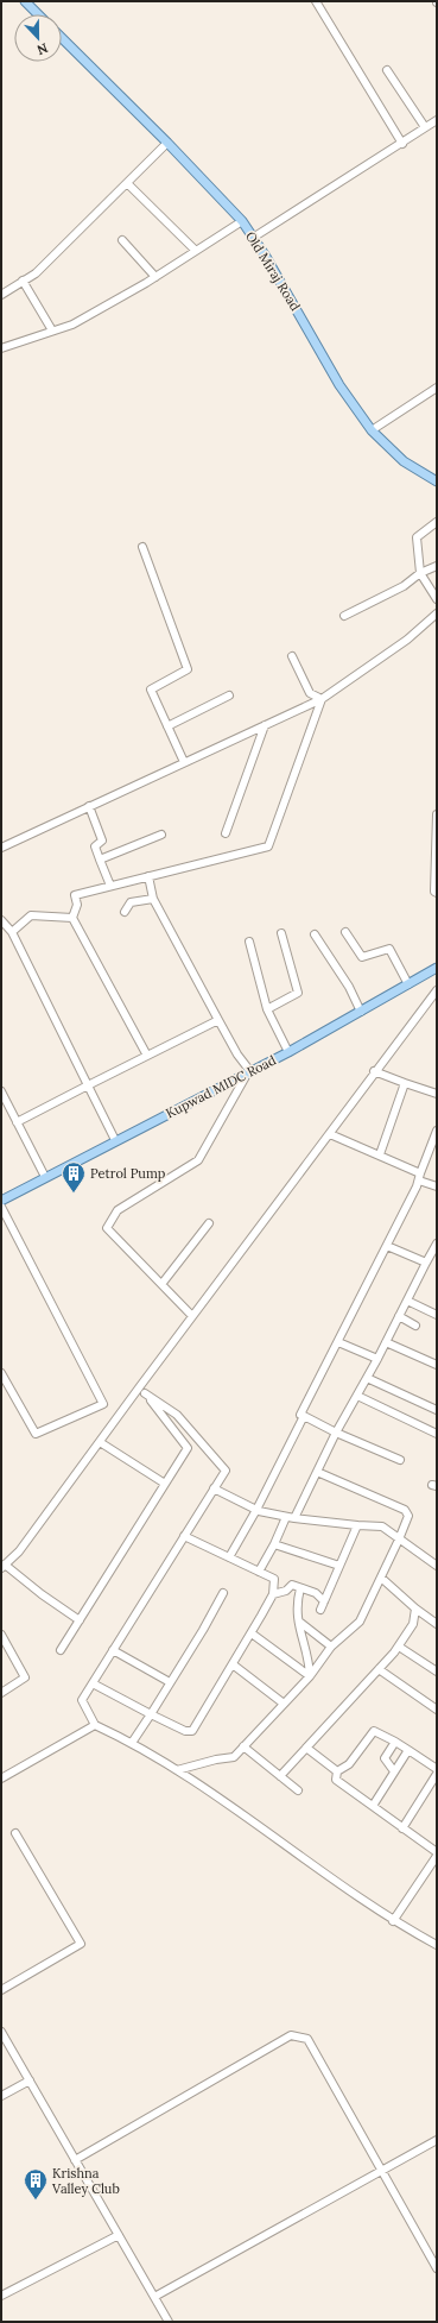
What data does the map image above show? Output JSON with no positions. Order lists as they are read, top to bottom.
{
  "streets": {
    "main road": ["Old Miraj Road", "Kupwad MIDC Road"]
  },
  "places": {
    "building": ["Petrol Pump", "Krishna Valley Club"]
  },
  "north": "bottom"
}
